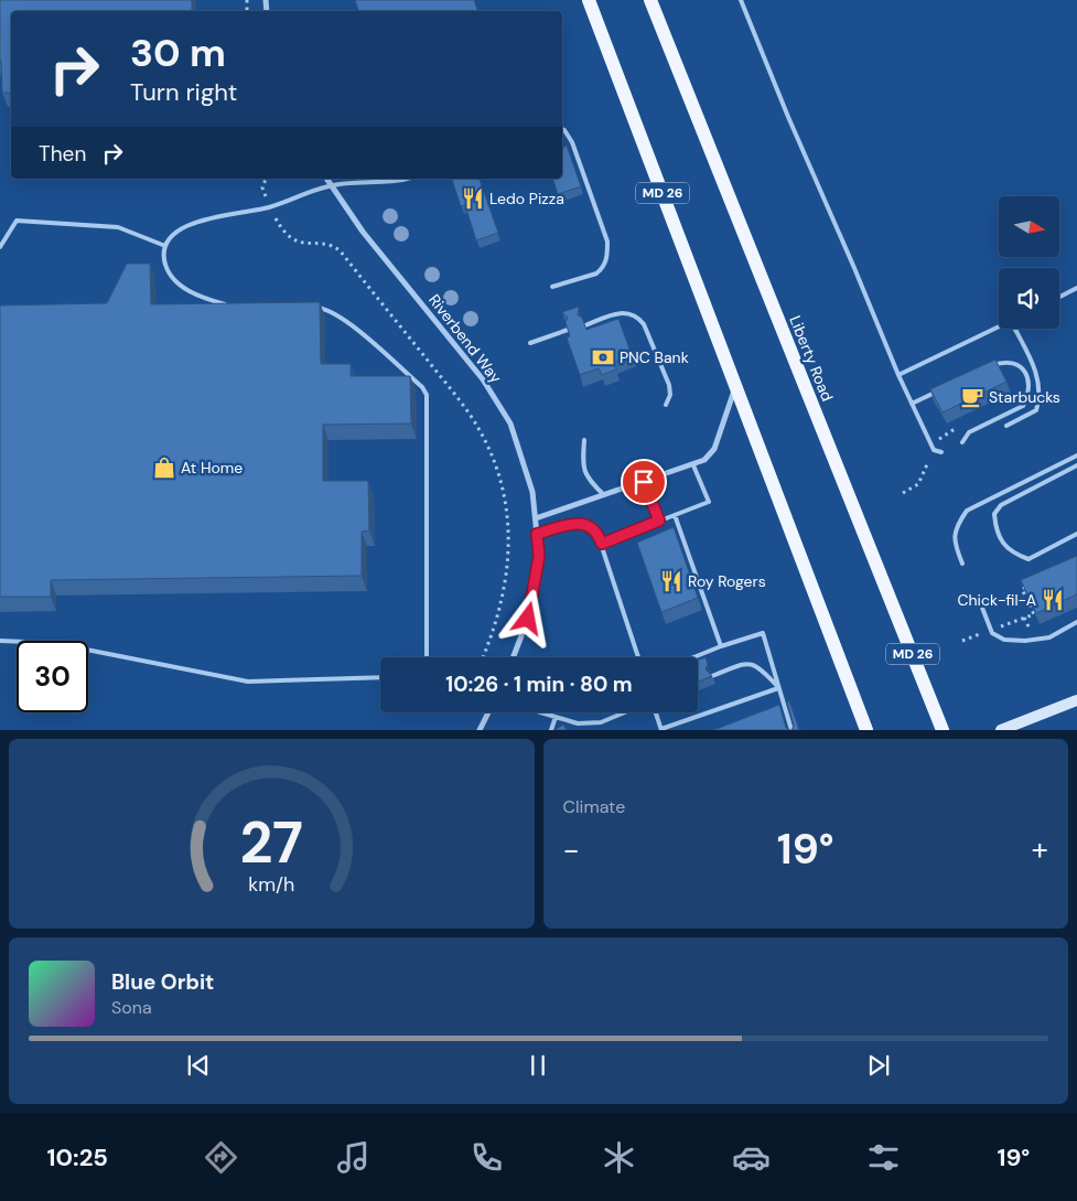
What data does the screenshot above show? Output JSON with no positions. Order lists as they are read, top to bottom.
{
  "streets": {
    "main road": ["MD 26", "Liberty Road"],
    "street": ["Riverbend Way"]
  },
  "places": {
    "restaurant": ["Ledo Pizza", "Roy Rogers", "Chick-fil-A"],
    "bank": ["PNC Bank"],
    "cafe": ["Starbucks"],
    "shop": ["At Home"]
  },
  "north": "right",
  "page": {
    "turn": ["30 m", "Turn right"],
    "then": "Then",
    "limit": "30",
    "trip": "10:26 · 1 min · 80 m",
    "tile": "Climate",
    "heat": ["−", "19°", "+"],
    "song": ["Blue Orbit", "Sona"],
    "tabs": ["10:25", "19°"],
    "gauge": ["27", "km/h"]
  }
}
